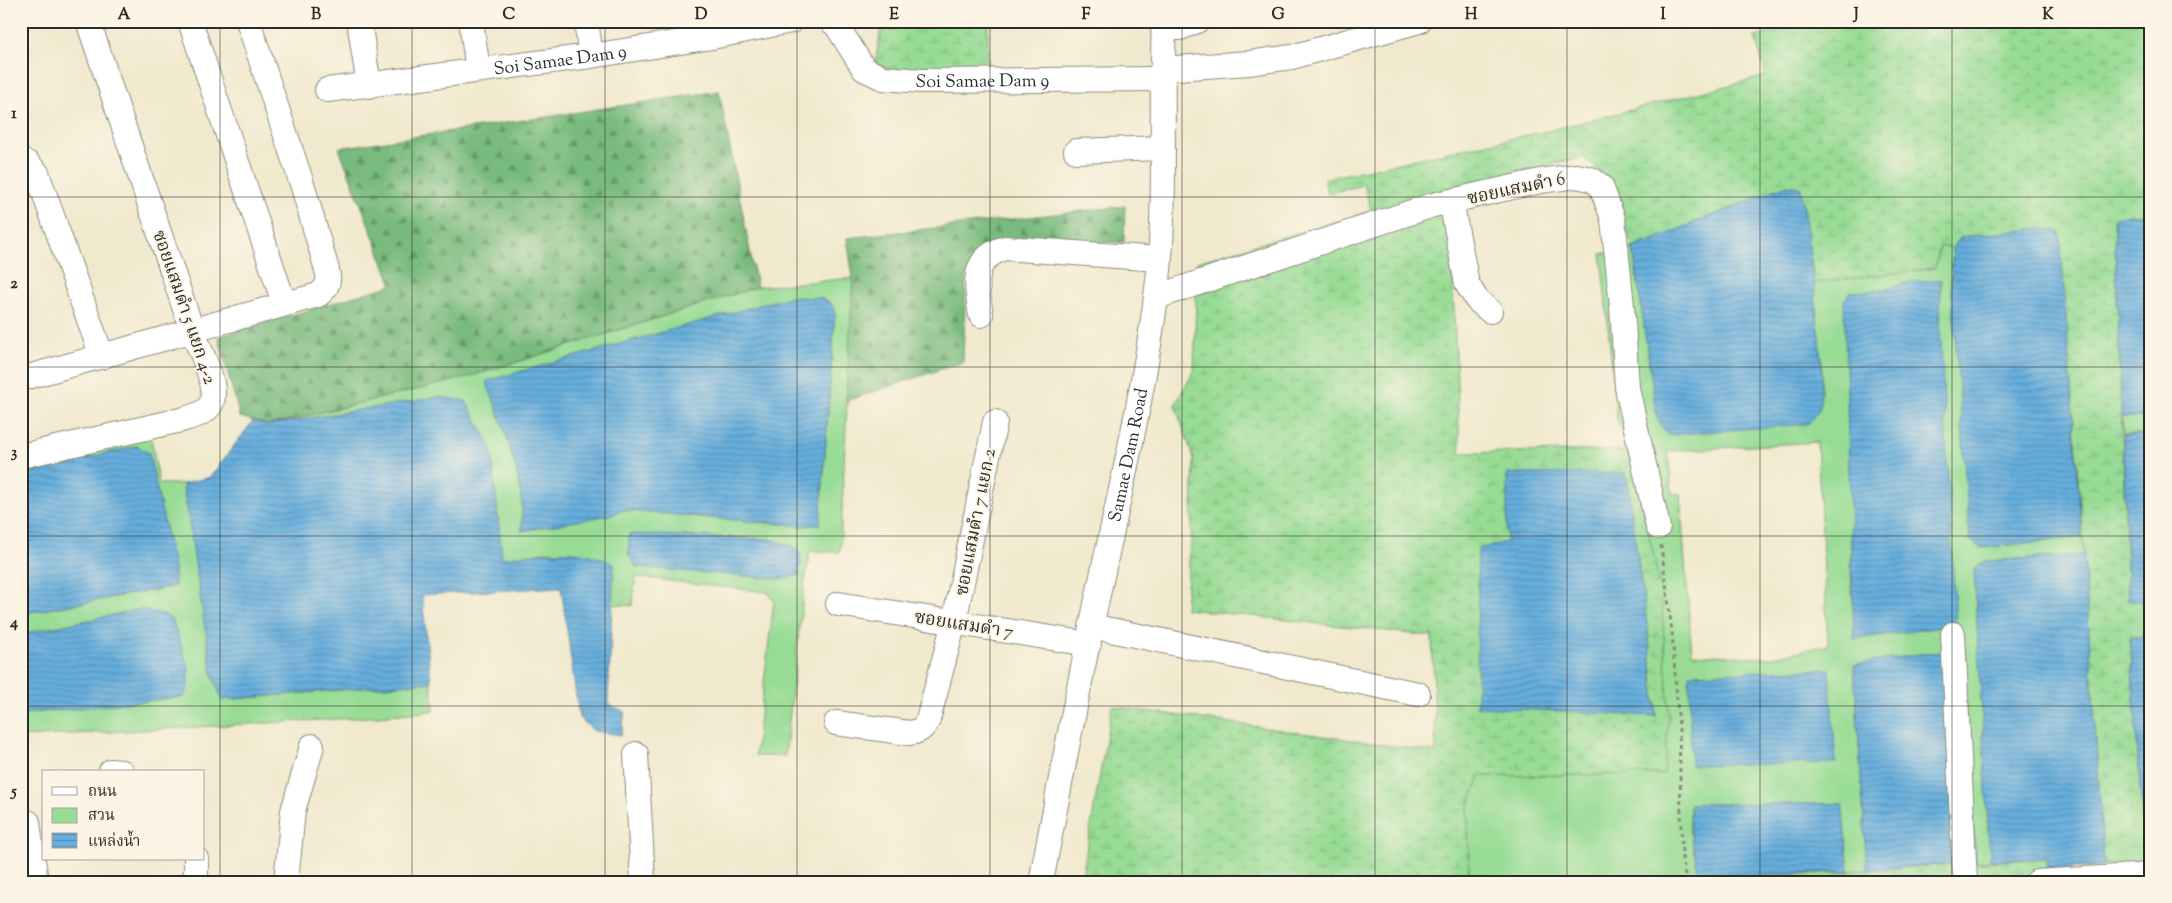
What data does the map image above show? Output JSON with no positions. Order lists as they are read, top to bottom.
{
  "streets": {
    "street": [
      "Soi Samae Dam 9",
      "ซอยแสมดำ 6",
      "ซอยแสมดำ 5 แยก 4-2",
      "Samae Dam Road",
      "ซอยแสมดำ 7 แยก 2",
      "ซอยแสมดำ 7"
    ]
  },
  "crossings": [
    ["Soi Samae Dam 9", "Samae Dam Road"],
    ["ซอยแสมดำ 6", "Samae Dam Road"],
    ["Samae Dam Road", "ซอยแสมดำ 7"],
    ["ซอยแสมดำ 7 แยก 2", "ซอยแสมดำ 7"]
  ],
  "legend": ["ถนน", "สวน", "แหล่งน้ำ"],
  "grid": {
    "columns": [
      "A",
      "B",
      "C",
      "D",
      "E",
      "F",
      "G",
      "H",
      "I",
      "J",
      "K"
    ],
    "rows": [
      "1",
      "2",
      "3",
      "4",
      "5"
    ]
  }
}
